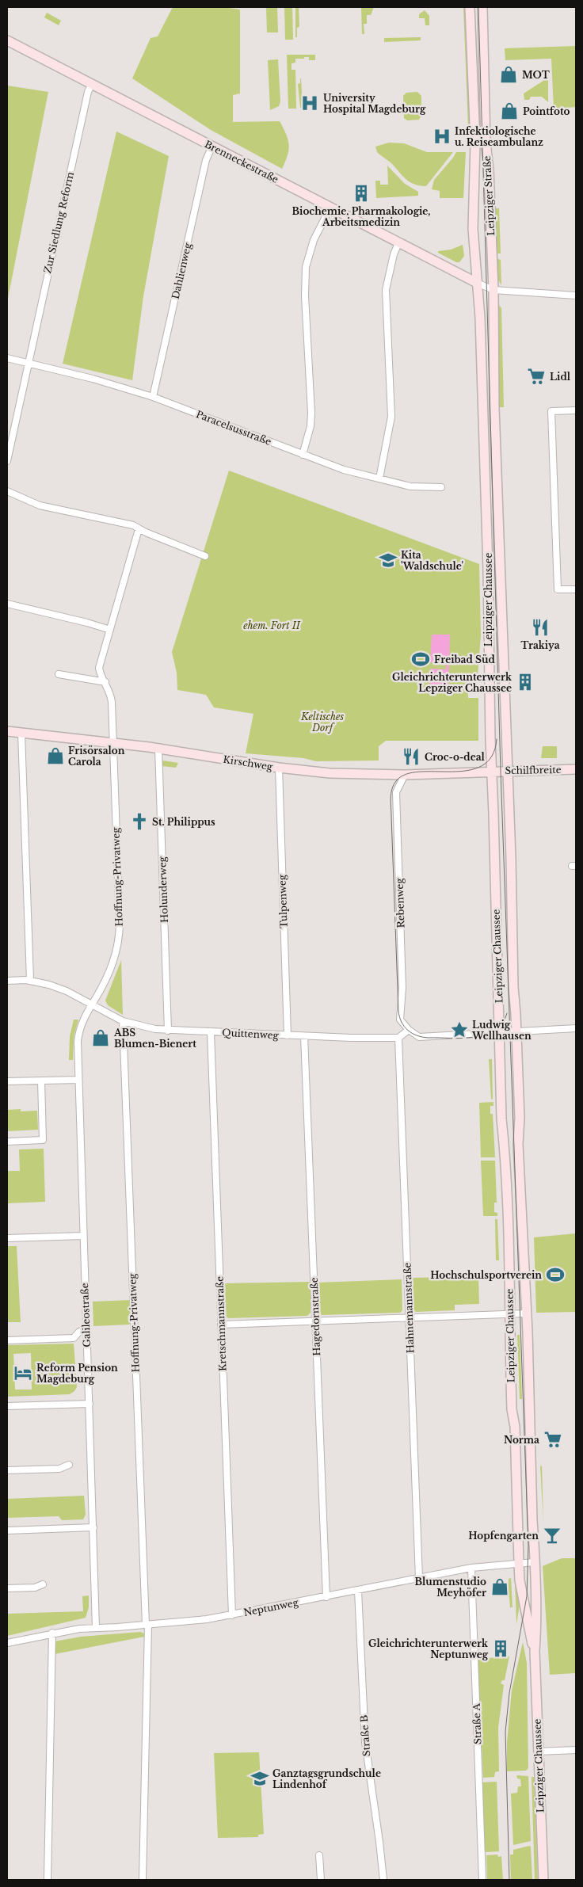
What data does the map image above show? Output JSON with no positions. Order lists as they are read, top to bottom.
{
  "streets": {
    "main road": [
      "Brenneckestraße",
      "Leipziger Straße",
      "Leipziger Chaussee",
      "Kirschweg",
      "Schilfbreite"
    ],
    "street": [
      "Zur Siedlung Reform",
      "Dahlienweg",
      "Paracelsusstraße",
      "Hoffnung-Privatweg",
      "Holunderweg",
      "Tulpenweg",
      "Rebenweg",
      "Quittenweg",
      "Hahnemannstraße",
      "Galileostraße",
      "Hagedornstraße",
      "Kretschmannstraße",
      "Neptunweg",
      "Straße A",
      "Straße B"
    ]
  },
  "crossings": [
    ["Brenneckestraße", "Leipziger Straße"],
    ["Brenneckestraße", "Zur Siedlung Reform"],
    ["Brenneckestraße", "Dahlienweg"],
    ["Brenneckestraße", "Leipziger Chaussee"],
    ["Leipziger Straße", "Leipziger Chaussee"],
    ["Zur Siedlung Reform", "Paracelsusstraße"],
    ["Dahlienweg", "Paracelsusstraße"],
    ["Leipziger Chaussee", "Kirschweg"],
    ["Leipziger Chaussee", "Schilfbreite"],
    ["Leipziger Chaussee", "Neptunweg"],
    ["Kirschweg", "Schilfbreite"],
    ["Kirschweg", "Hoffnung-Privatweg"],
    ["Kirschweg", "Holunderweg"],
    ["Kirschweg", "Tulpenweg"],
    ["Kirschweg", "Rebenweg"],
    ["Hoffnung-Privatweg", "Quittenweg"],
    ["Hoffnung-Privatweg", "Galileostraße"],
    ["Hoffnung-Privatweg", "Neptunweg"],
    ["Holunderweg", "Quittenweg"],
    ["Tulpenweg", "Quittenweg"],
    ["Quittenweg", "Hahnemannstraße"],
    ["Quittenweg", "Galileostraße"],
    ["Quittenweg", "Hagedornstraße"],
    ["Quittenweg", "Kretschmannstraße"],
    ["Hahnemannstraße", "Neptunweg"],
    ["Galileostraße", "Neptunweg"],
    ["Hagedornstraße", "Neptunweg"],
    ["Kretschmannstraße", "Neptunweg"],
    ["Neptunweg", "Straße A"],
    ["Neptunweg", "Straße B"]
  ],
  "parks": ["ehem. Fort II", "Keltisches Dorf"],
  "places": {
    "shop": [
      "MOT",
      "Pointfoto",
      "Frisörsalon Carola",
      "ABS Blumen-Bienert",
      "Blumenstudio Meyhöfer"
    ],
    "hospital": ["University Hospital Magdeburg", "Infektiologische u. Reiseambulanz"],
    "building": ["Biochemie, Pharmakologie, Arbeitsmedizin", "Gleichrichterunterwerk Lepziger Chaussee", "Gleichrichterunterwerk Neptunweg"],
    "supermarket": ["Lidl", "Norma"],
    "school or university": ["Kita 'Waldschule'", "Ganztagsgrundschule Lindenhof"],
    "restaurant": ["Trakiya", "Croc-o-deal"],
    "sports": ["Freibad Süd", "Hochschulsportverein"],
    "church": ["St. Philippus"],
    "place": ["Ludwig Wellhausen"],
    "hotel": ["Reform Pension Magdeburg"],
    "bar": ["Hopfengarten"]
  }
}
